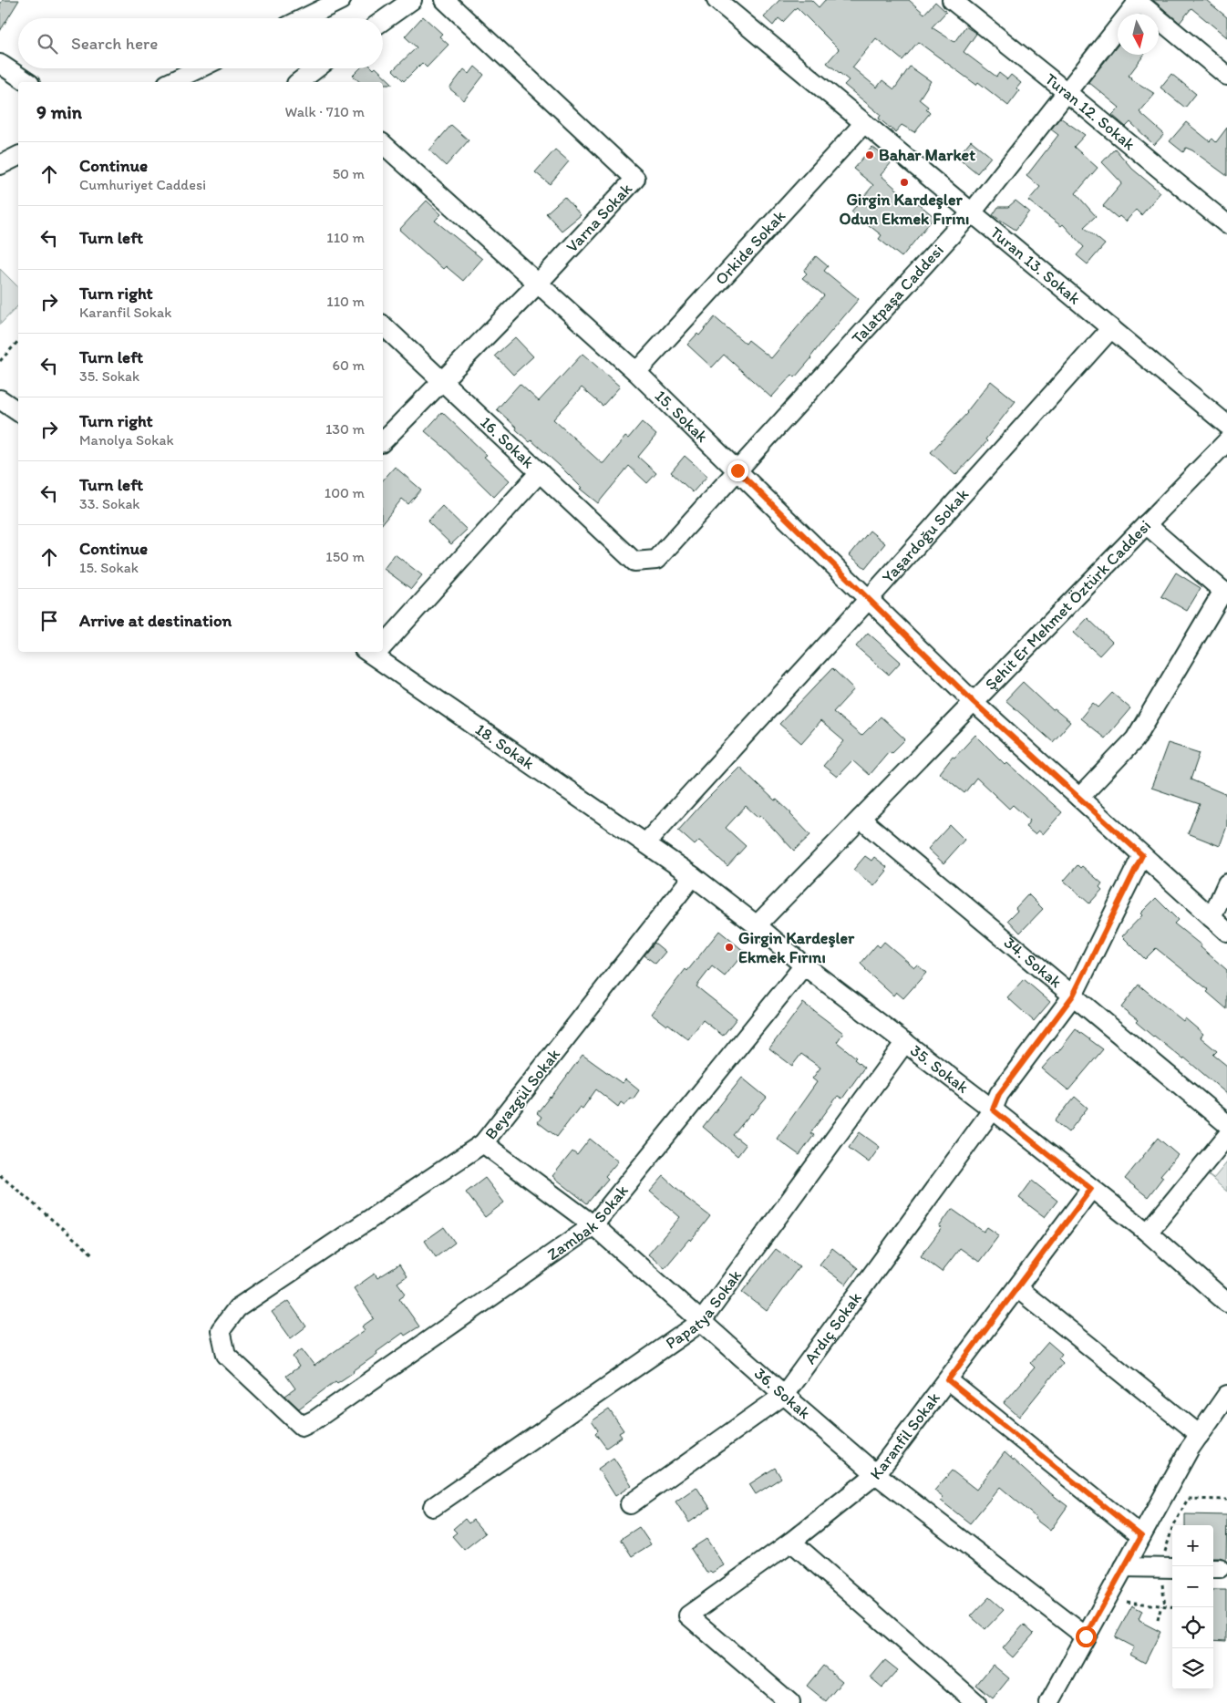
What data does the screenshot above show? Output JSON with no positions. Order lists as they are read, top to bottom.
{
  "streets": {
    "street": [
      "Turan 12. Sokak",
      "Varna Sokak",
      "Orkide Sokak",
      "Turan 13. Sokak",
      "Talatpaşa Caddesi",
      "15. Sokak",
      "16. Sokak",
      "Yaşardoğu Sokak",
      "Şehit Er Mehmet Öztürk Caddesi",
      "18. Sokak",
      "34. Sokak",
      "35. Sokak",
      "Beyazgül Sokak",
      "Zambak Sokak",
      "Papatya Sokak",
      "Ardıç Sokak",
      "36. Sokak",
      "Karanfil Sokak"
    ]
  },
  "crossings": [
    ["Turan 12. Sokak", "Talatpaşa Caddesi"],
    ["Varna Sokak", "15. Sokak"],
    ["Varna Sokak", "16. Sokak"],
    ["Orkide Sokak", "Turan 13. Sokak"],
    ["Orkide Sokak", "15. Sokak"],
    ["Turan 13. Sokak", "Talatpaşa Caddesi"],
    ["Turan 13. Sokak", "Yaşardoğu Sokak"],
    ["Talatpaşa Caddesi", "15. Sokak"],
    ["Talatpaşa Caddesi", "16. Sokak"],
    ["15. Sokak", "Yaşardoğu Sokak"],
    ["15. Sokak", "Şehit Er Mehmet Öztürk Caddesi"],
    ["15. Sokak", "Ardıç Sokak"],
    ["Yaşardoğu Sokak", "18. Sokak"],
    ["Yaşardoğu Sokak", "35. Sokak"],
    ["Şehit Er Mehmet Öztürk Caddesi", "34. Sokak"],
    ["Şehit Er Mehmet Öztürk Caddesi", "35. Sokak"],
    ["18. Sokak", "35. Sokak"],
    ["34. Sokak", "Ardıç Sokak"],
    ["35. Sokak", "Beyazgül Sokak"],
    ["35. Sokak", "Zambak Sokak"],
    ["35. Sokak", "Papatya Sokak"],
    ["35. Sokak", "Ardıç Sokak"],
    ["35. Sokak", "Karanfil Sokak"],
    ["Beyazgül Sokak", "Zambak Sokak"],
    ["Beyazgül Sokak", "36. Sokak"],
    ["Zambak Sokak", "36. Sokak"],
    ["Papatya Sokak", "36. Sokak"],
    ["Ardıç Sokak", "36. Sokak"],
    ["36. Sokak", "Karanfil Sokak"]
  ],
  "places": ["Bahar Market", "Girgin Kardeşler Odun Ekmek Fırını", "Girgin Kardeşler Ekmek Fırını"],
  "north": "bottom",
  "page": {
    "search": "Search here",
    "heading": ["9 min", "Walk · 710 m"],
    "list": [
      ["Continue", "Cumhuriyet Caddesi", "50 m"],
      ["Turn left", "110 m"],
      ["Turn right", "Karanfil Sokak", "110 m"],
      ["Turn left", "35. Sokak", "60 m"],
      ["Turn right", "Manolya Sokak", "130 m"],
      ["Turn left", "33. Sokak", "100 m"],
      ["Continue", "15. Sokak", "150 m"],
      "Arrive at destination"
    ],
    "map_buttons": ["+", "−"]
  }
}
